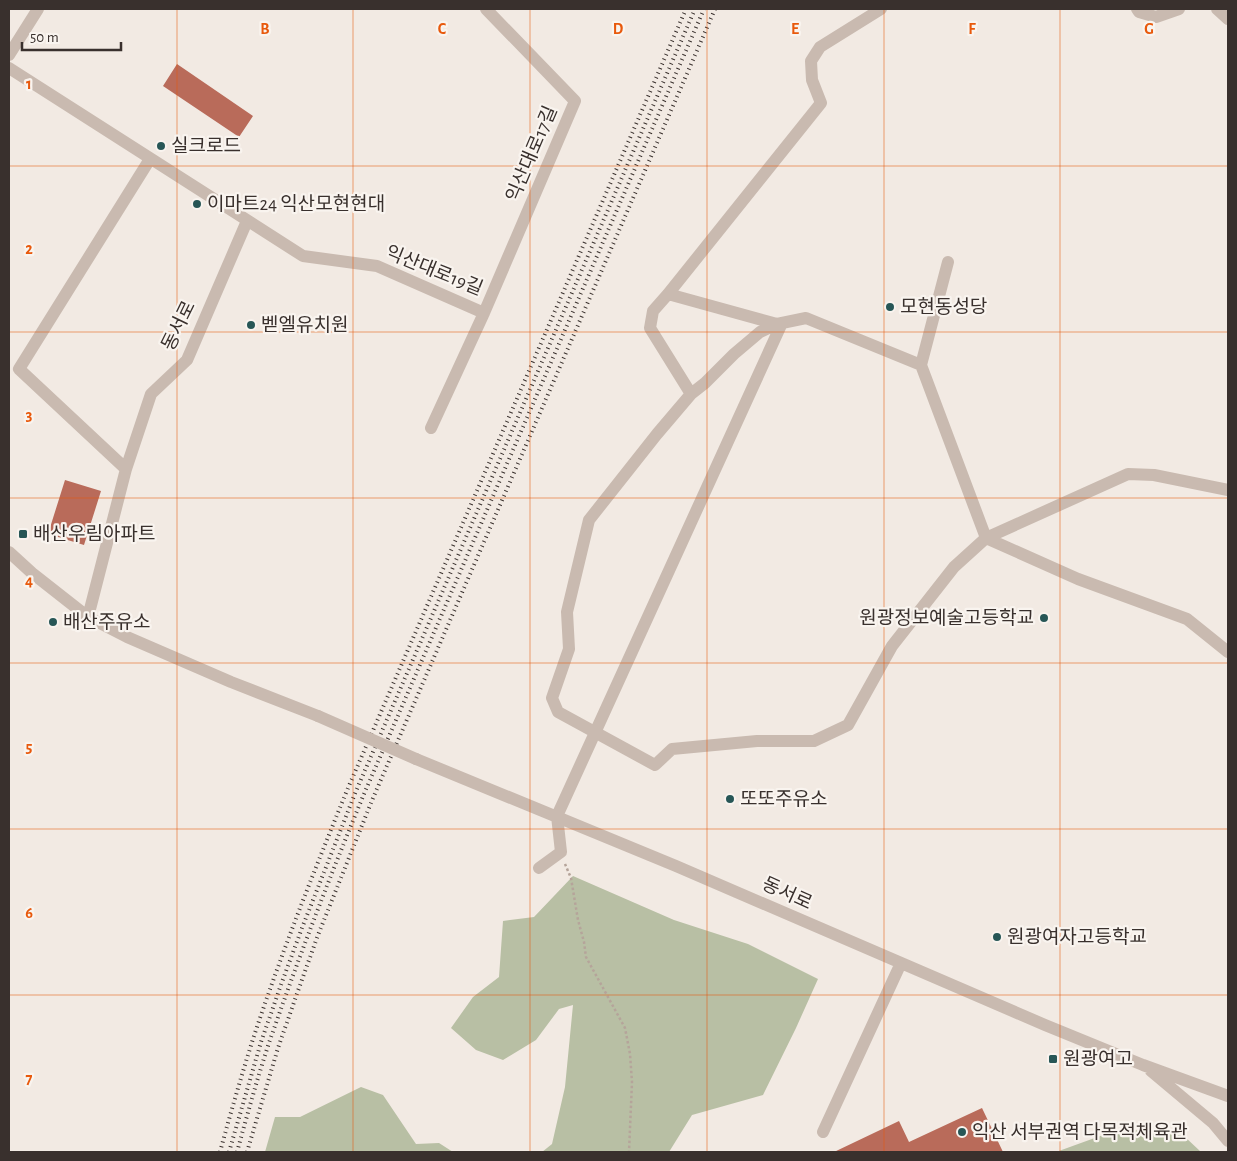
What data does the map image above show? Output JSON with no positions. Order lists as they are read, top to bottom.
{
  "streets": {
    "street": ["익산대로17길", "익산대로19길", "동서로"]
  },
  "crossings": [
    ["익산대로17길", "익산대로19길"],
    ["익산대로19길", "동서로"]
  ],
  "places": {
    "other": [
      "실크로드",
      "이마트24 익산모현현대",
      "모현동성당",
      "벧엘유치원",
      "원광정보예술고등학교",
      "배산주유소",
      "또또주유소",
      "원광여자고등학교",
      "익산 서부권역 다목적체육관"
    ],
    "transit": ["배산우림아파트", "원광여고"]
  },
  "scale_bar": "50 m",
  "grid": {
    "columns": [
      "B",
      "C",
      "D",
      "E",
      "F",
      "G"
    ],
    "rows": [
      "1",
      "2",
      "3",
      "4",
      "5",
      "6",
      "7"
    ]
  }
}
